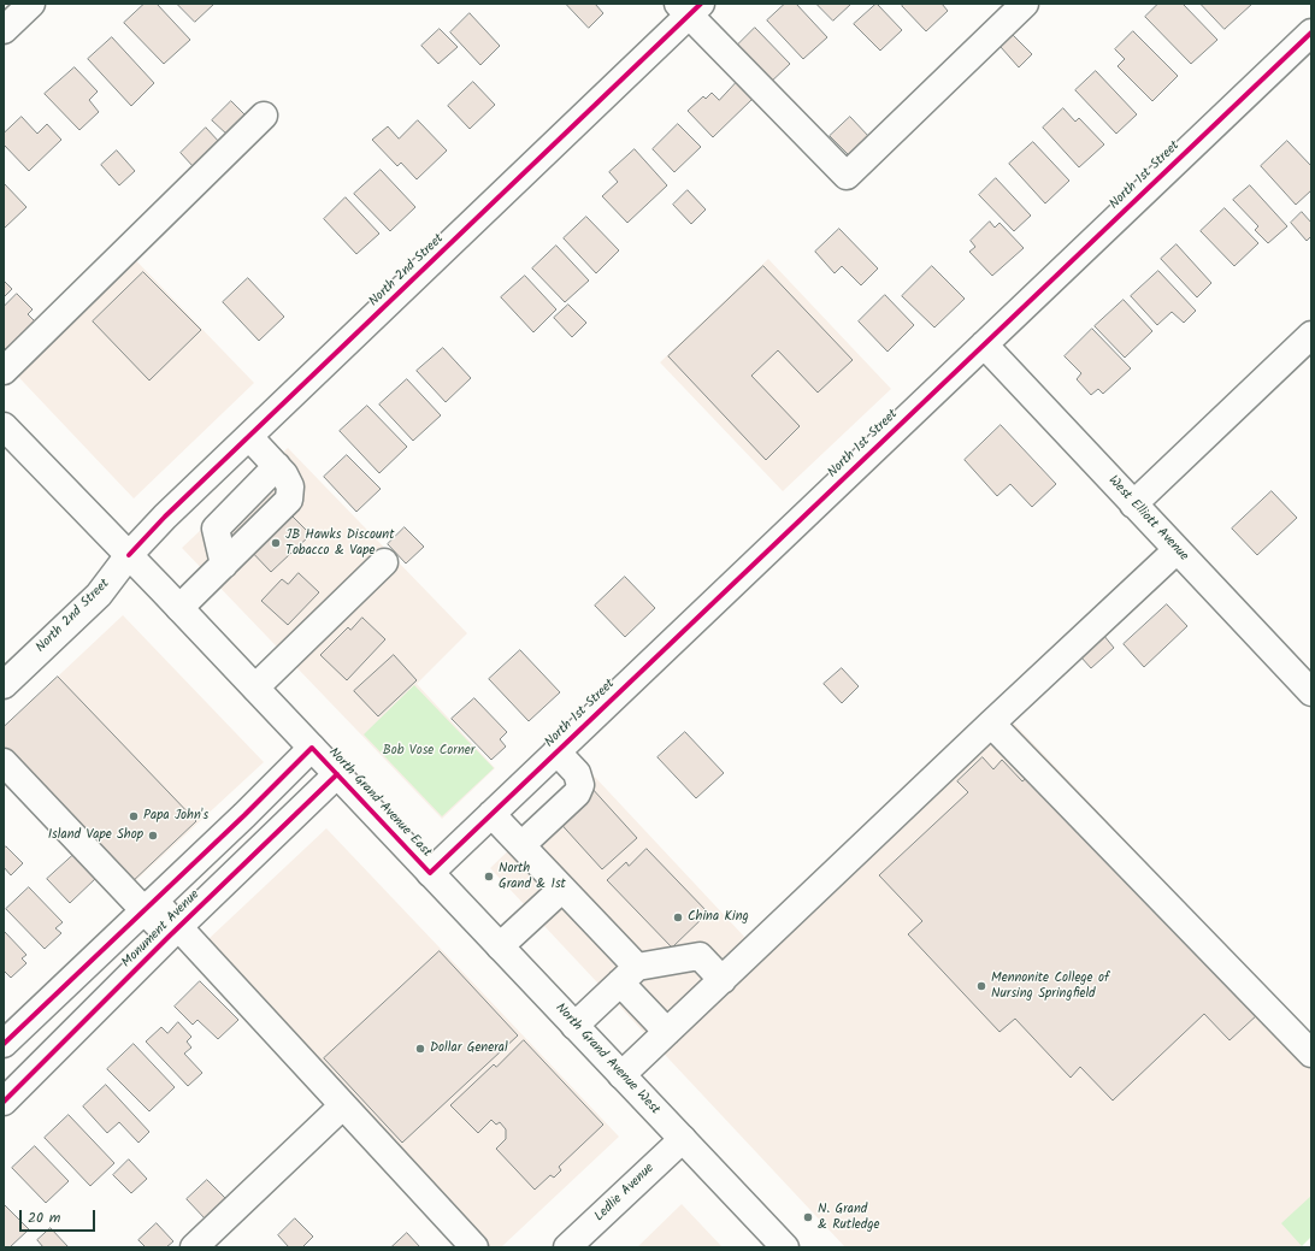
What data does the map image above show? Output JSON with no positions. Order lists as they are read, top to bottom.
{
  "streets": {
    "street": [
      "North 1st Street",
      "North 2nd Street",
      "West Elliott Avenue",
      "North Grand Avenue East",
      "Monument Avenue",
      "North Grand Avenue West",
      "Ledlie Avenue"
    ]
  },
  "crossings": [
    ["North 1st Street", "West Elliott Avenue"],
    ["North 1st Street", "North Grand Avenue East"],
    ["North 1st Street", "North Grand Avenue West"],
    ["North 2nd Street", "North Grand Avenue East"],
    ["North Grand Avenue East", "Monument Avenue"],
    ["North Grand Avenue East", "North Grand Avenue West"],
    ["North Grand Avenue West", "Ledlie Avenue"]
  ],
  "parks": ["Bob Vose Corner"],
  "places": [
    "JB Hawks Discount Tobacco & Vape",
    "Papa John's",
    "Island Vape Shop",
    "North Grand & 1st",
    "China King",
    "Mennonite College of Nursing Springfield",
    "Dollar General",
    "N. Grand & Rutledge"
  ],
  "scale_bar": "20 m"
}
